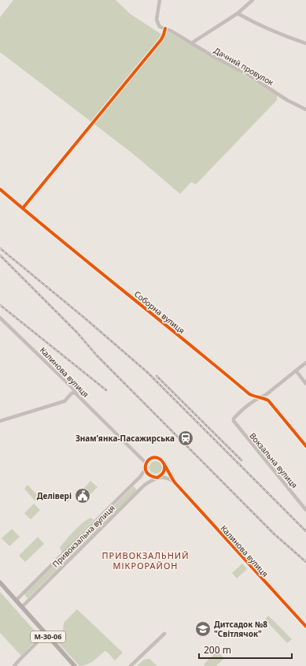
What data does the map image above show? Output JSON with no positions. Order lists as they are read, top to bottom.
{
  "streets": {
    "main road": ["М-30-06"],
    "street": [
      "Дачний провулок",
      "Соборна вулиця",
      "Калинова вулиця",
      "Вокзальна вулиця",
      "Привокзальна вулиця"
    ]
  },
  "crossings": [
    ["Соборна вулиця", "Вокзальна вулиця"],
    ["Калинова вулиця", "Привокзальна вулиця"],
    ["Привокзальна вулиця", "М-30-06"]
  ],
  "districts": ["ПРИВОКЗАЛЬНИЙ МІКРОРАЙОН"],
  "places": {
    "station": ["Знам’янка-Пасажирська"],
    "public building": ["Делівері"],
    "school or university": ["Дитсадок №8 \"Світлячок\""]
  },
  "scale_bar": "200 m"
}
